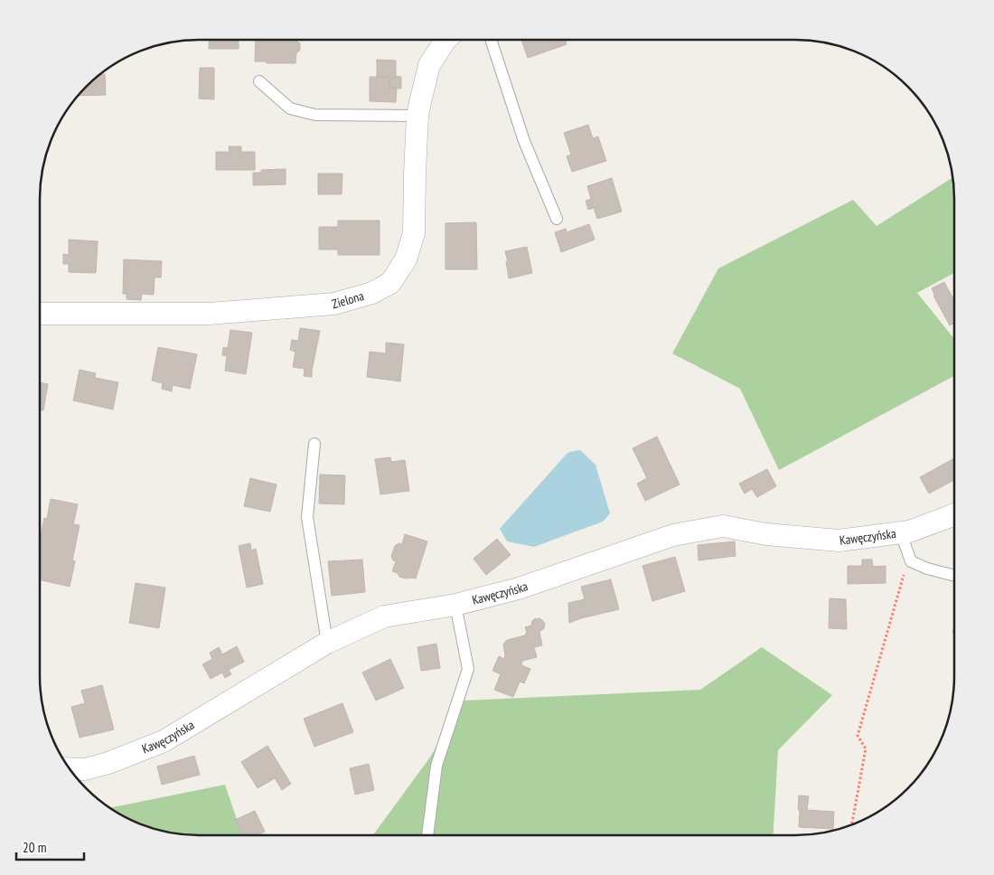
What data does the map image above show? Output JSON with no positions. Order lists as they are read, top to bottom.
{
  "streets": {
    "street": ["Zielona", "Kawęczyńska"]
  },
  "scale_bar": "20 m"
}
